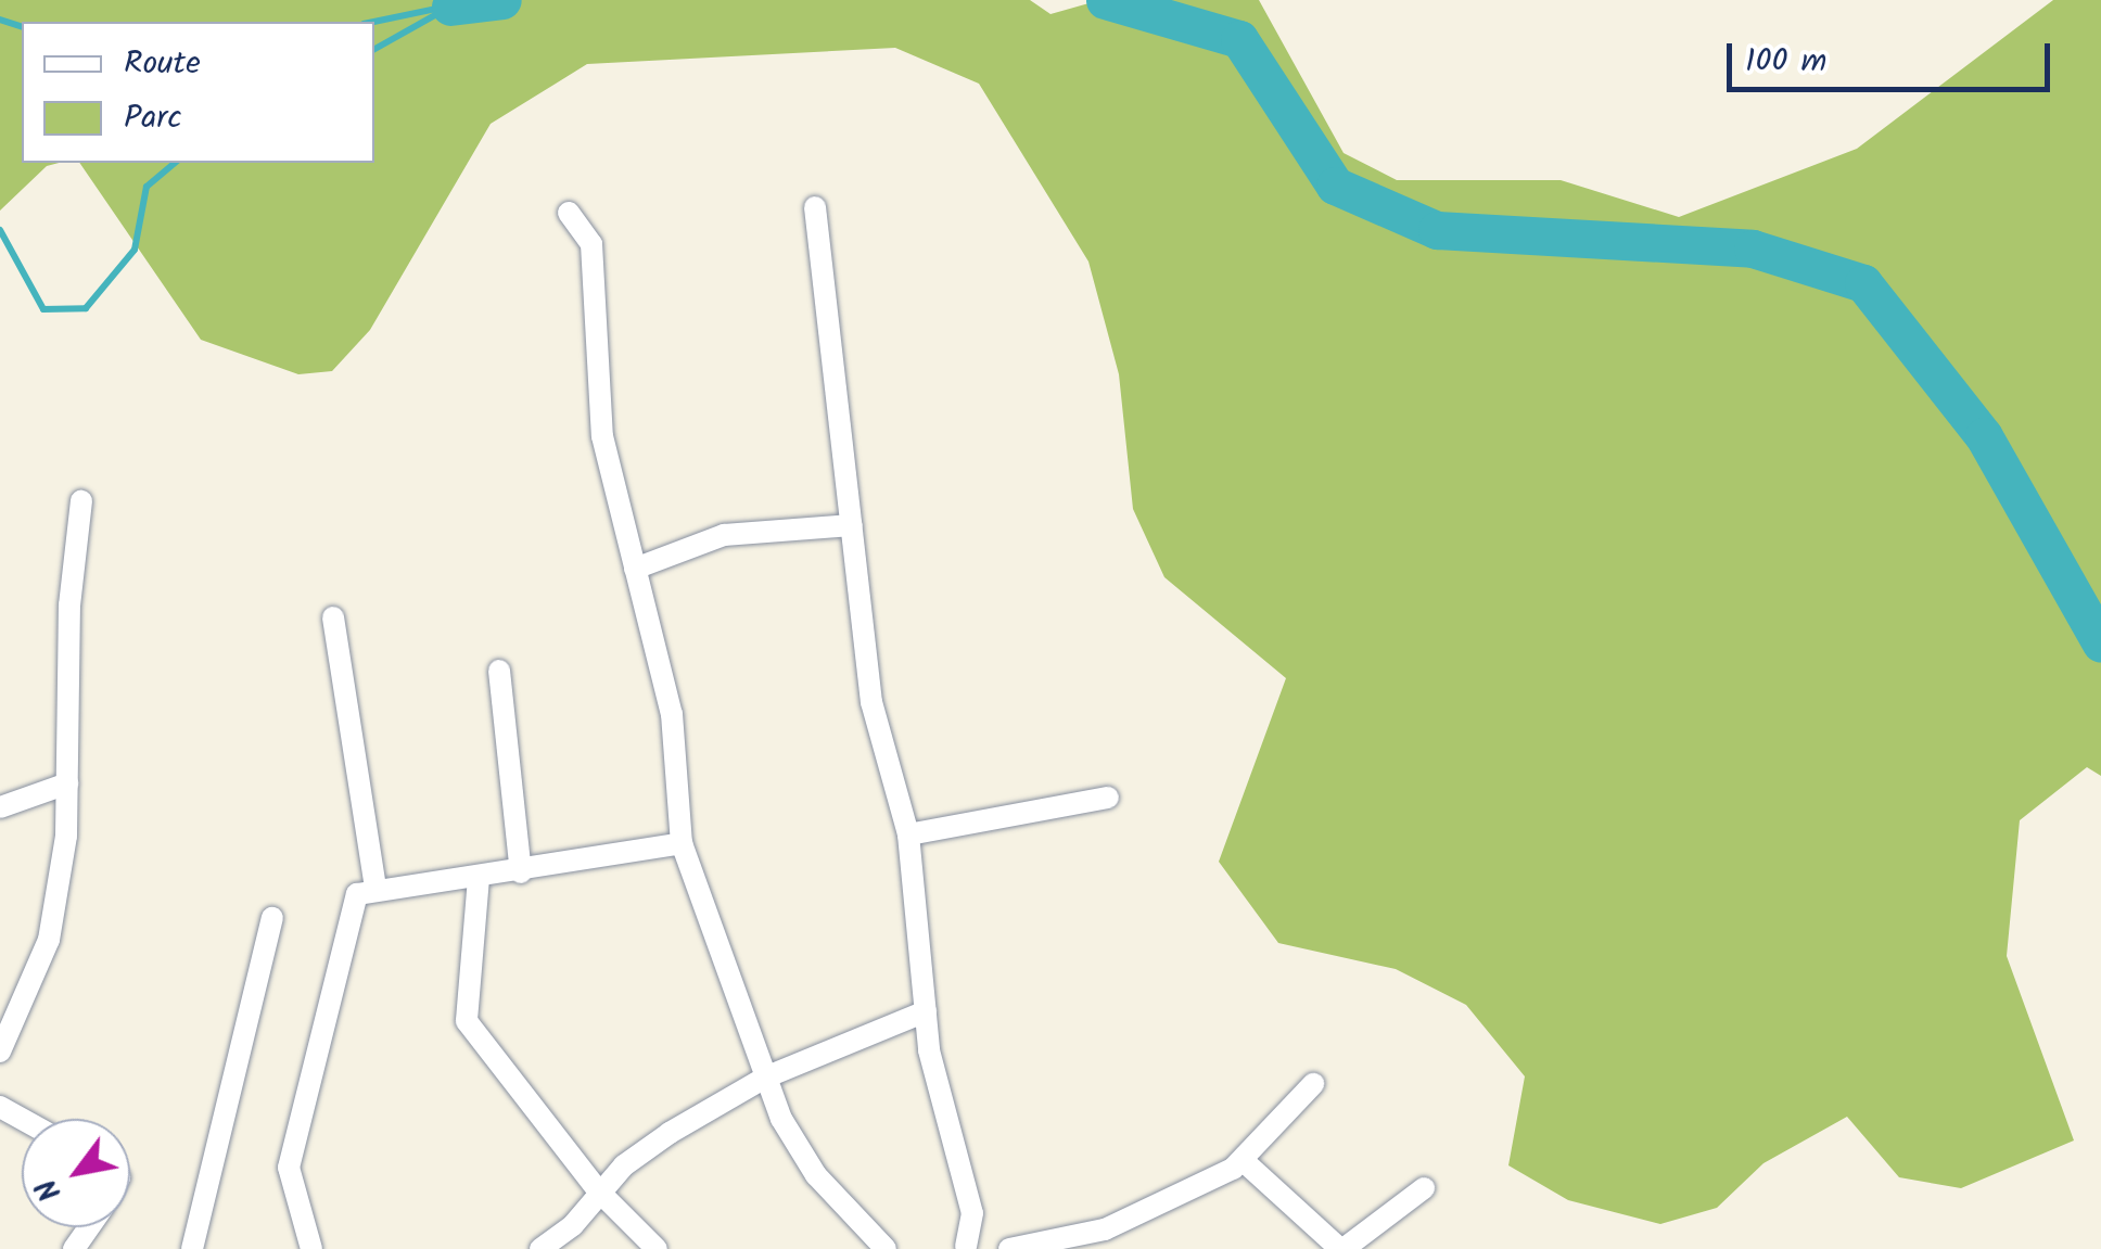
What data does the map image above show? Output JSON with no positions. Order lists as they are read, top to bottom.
{
  "legend": ["Route", "Parc"],
  "scale_bar": "100 m",
  "north": "bottom left"
}
